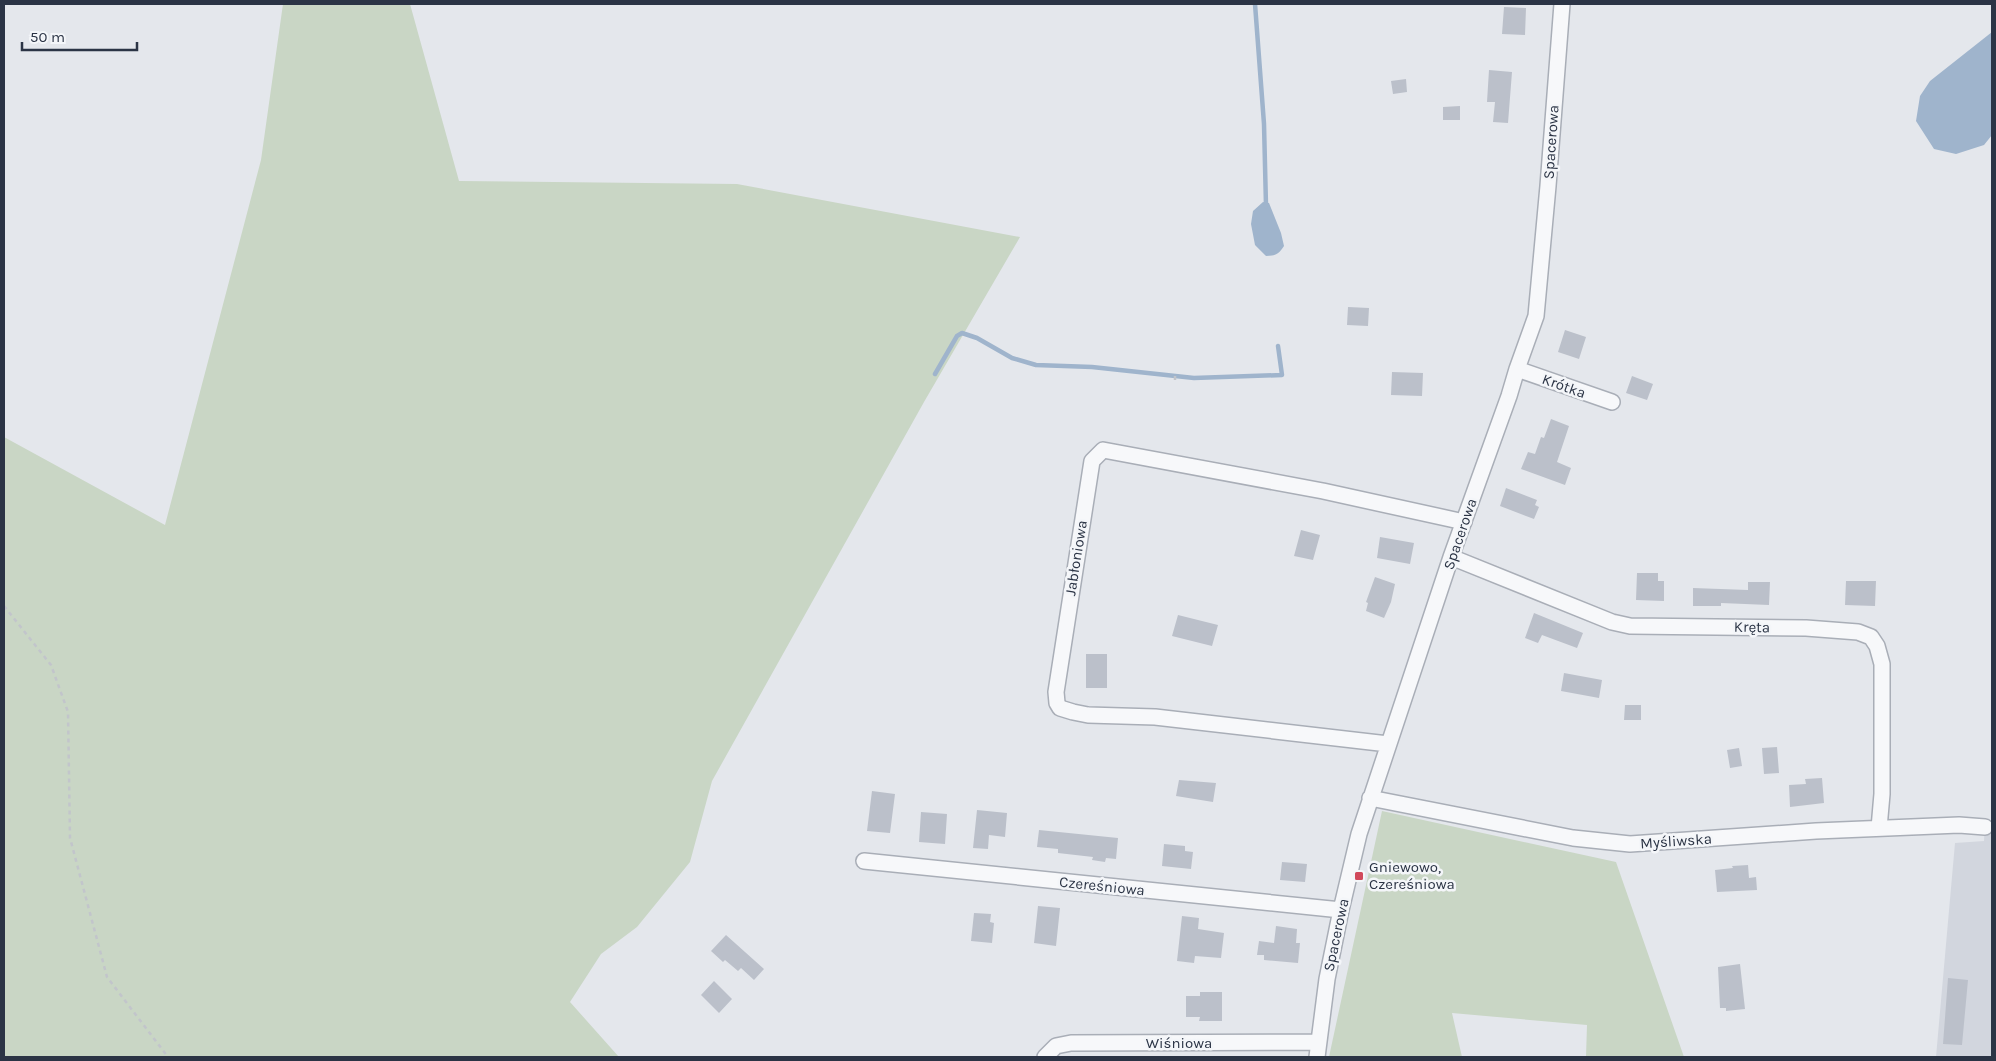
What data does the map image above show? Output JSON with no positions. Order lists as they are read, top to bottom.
{
  "streets": {
    "street": [
      "Spacerowa",
      "Krótka",
      "Jabłoniowa",
      "Kręta",
      "Myśliwska",
      "Czereśniowa",
      "Wiśniowa"
    ]
  },
  "crossings": [
    ["Spacerowa", "Krótka"],
    ["Spacerowa", "Jabłoniowa"],
    ["Spacerowa", "Kręta"],
    ["Spacerowa", "Myśliwska"],
    ["Spacerowa", "Czereśniowa"],
    ["Spacerowa", "Wiśniowa"],
    ["Kręta", "Myśliwska"]
  ],
  "places": {
    "transit": ["Gniewowo, Czereśniowa"]
  },
  "scale_bar": "50 m"
}
